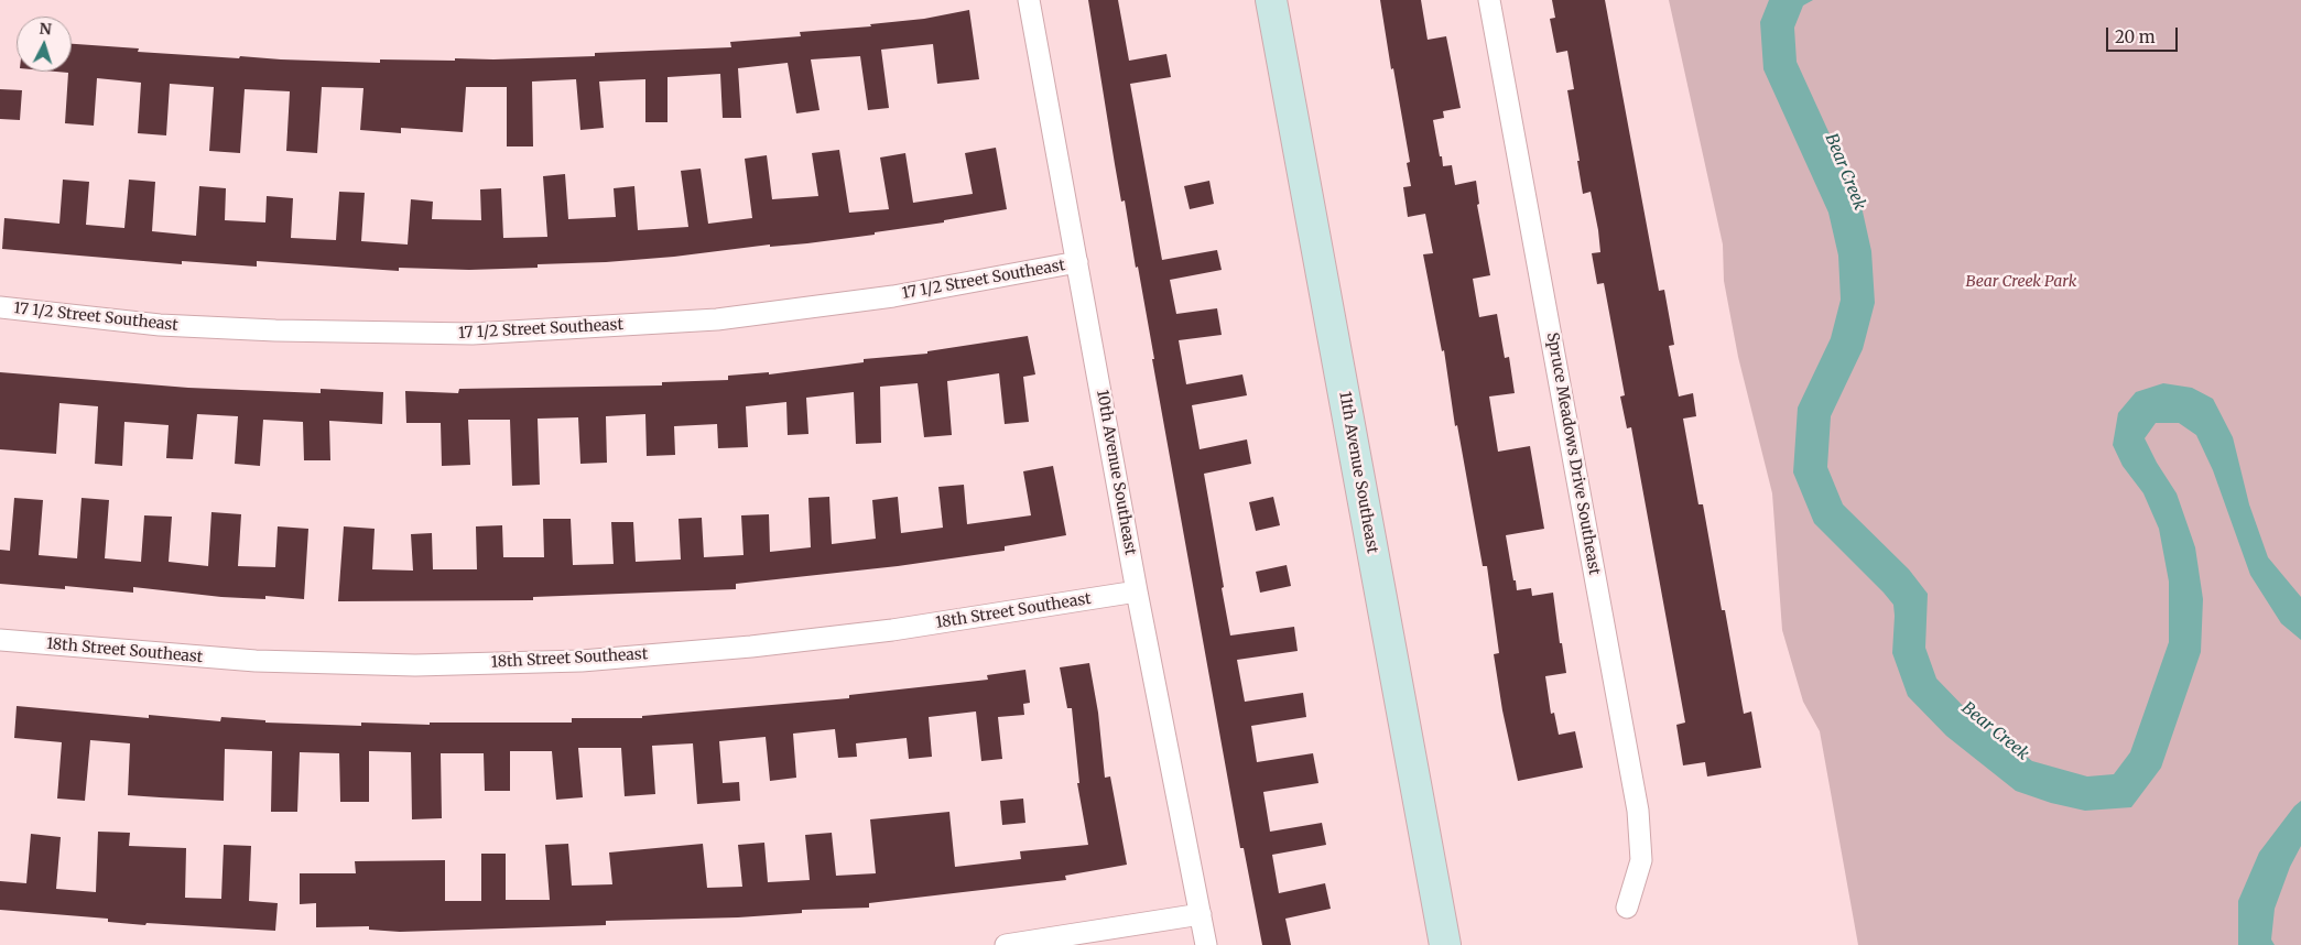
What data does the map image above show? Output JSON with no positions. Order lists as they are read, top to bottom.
{
  "streets": {
    "main road": ["11th Avenue Southeast"],
    "street": [
      "17 1/2 Street Southeast",
      "Spruce Meadows Drive Southeast",
      "10th Avenue Southeast",
      "18th Street Southeast"
    ]
  },
  "crossings": [
    ["17 1/2 Street Southeast", "10th Avenue Southeast"],
    ["10th Avenue Southeast", "18th Street Southeast"]
  ],
  "water": ["Bear Creek"],
  "parks": ["Bear Creek Park"],
  "scale_bar": "20 m",
  "north": "top"
}
